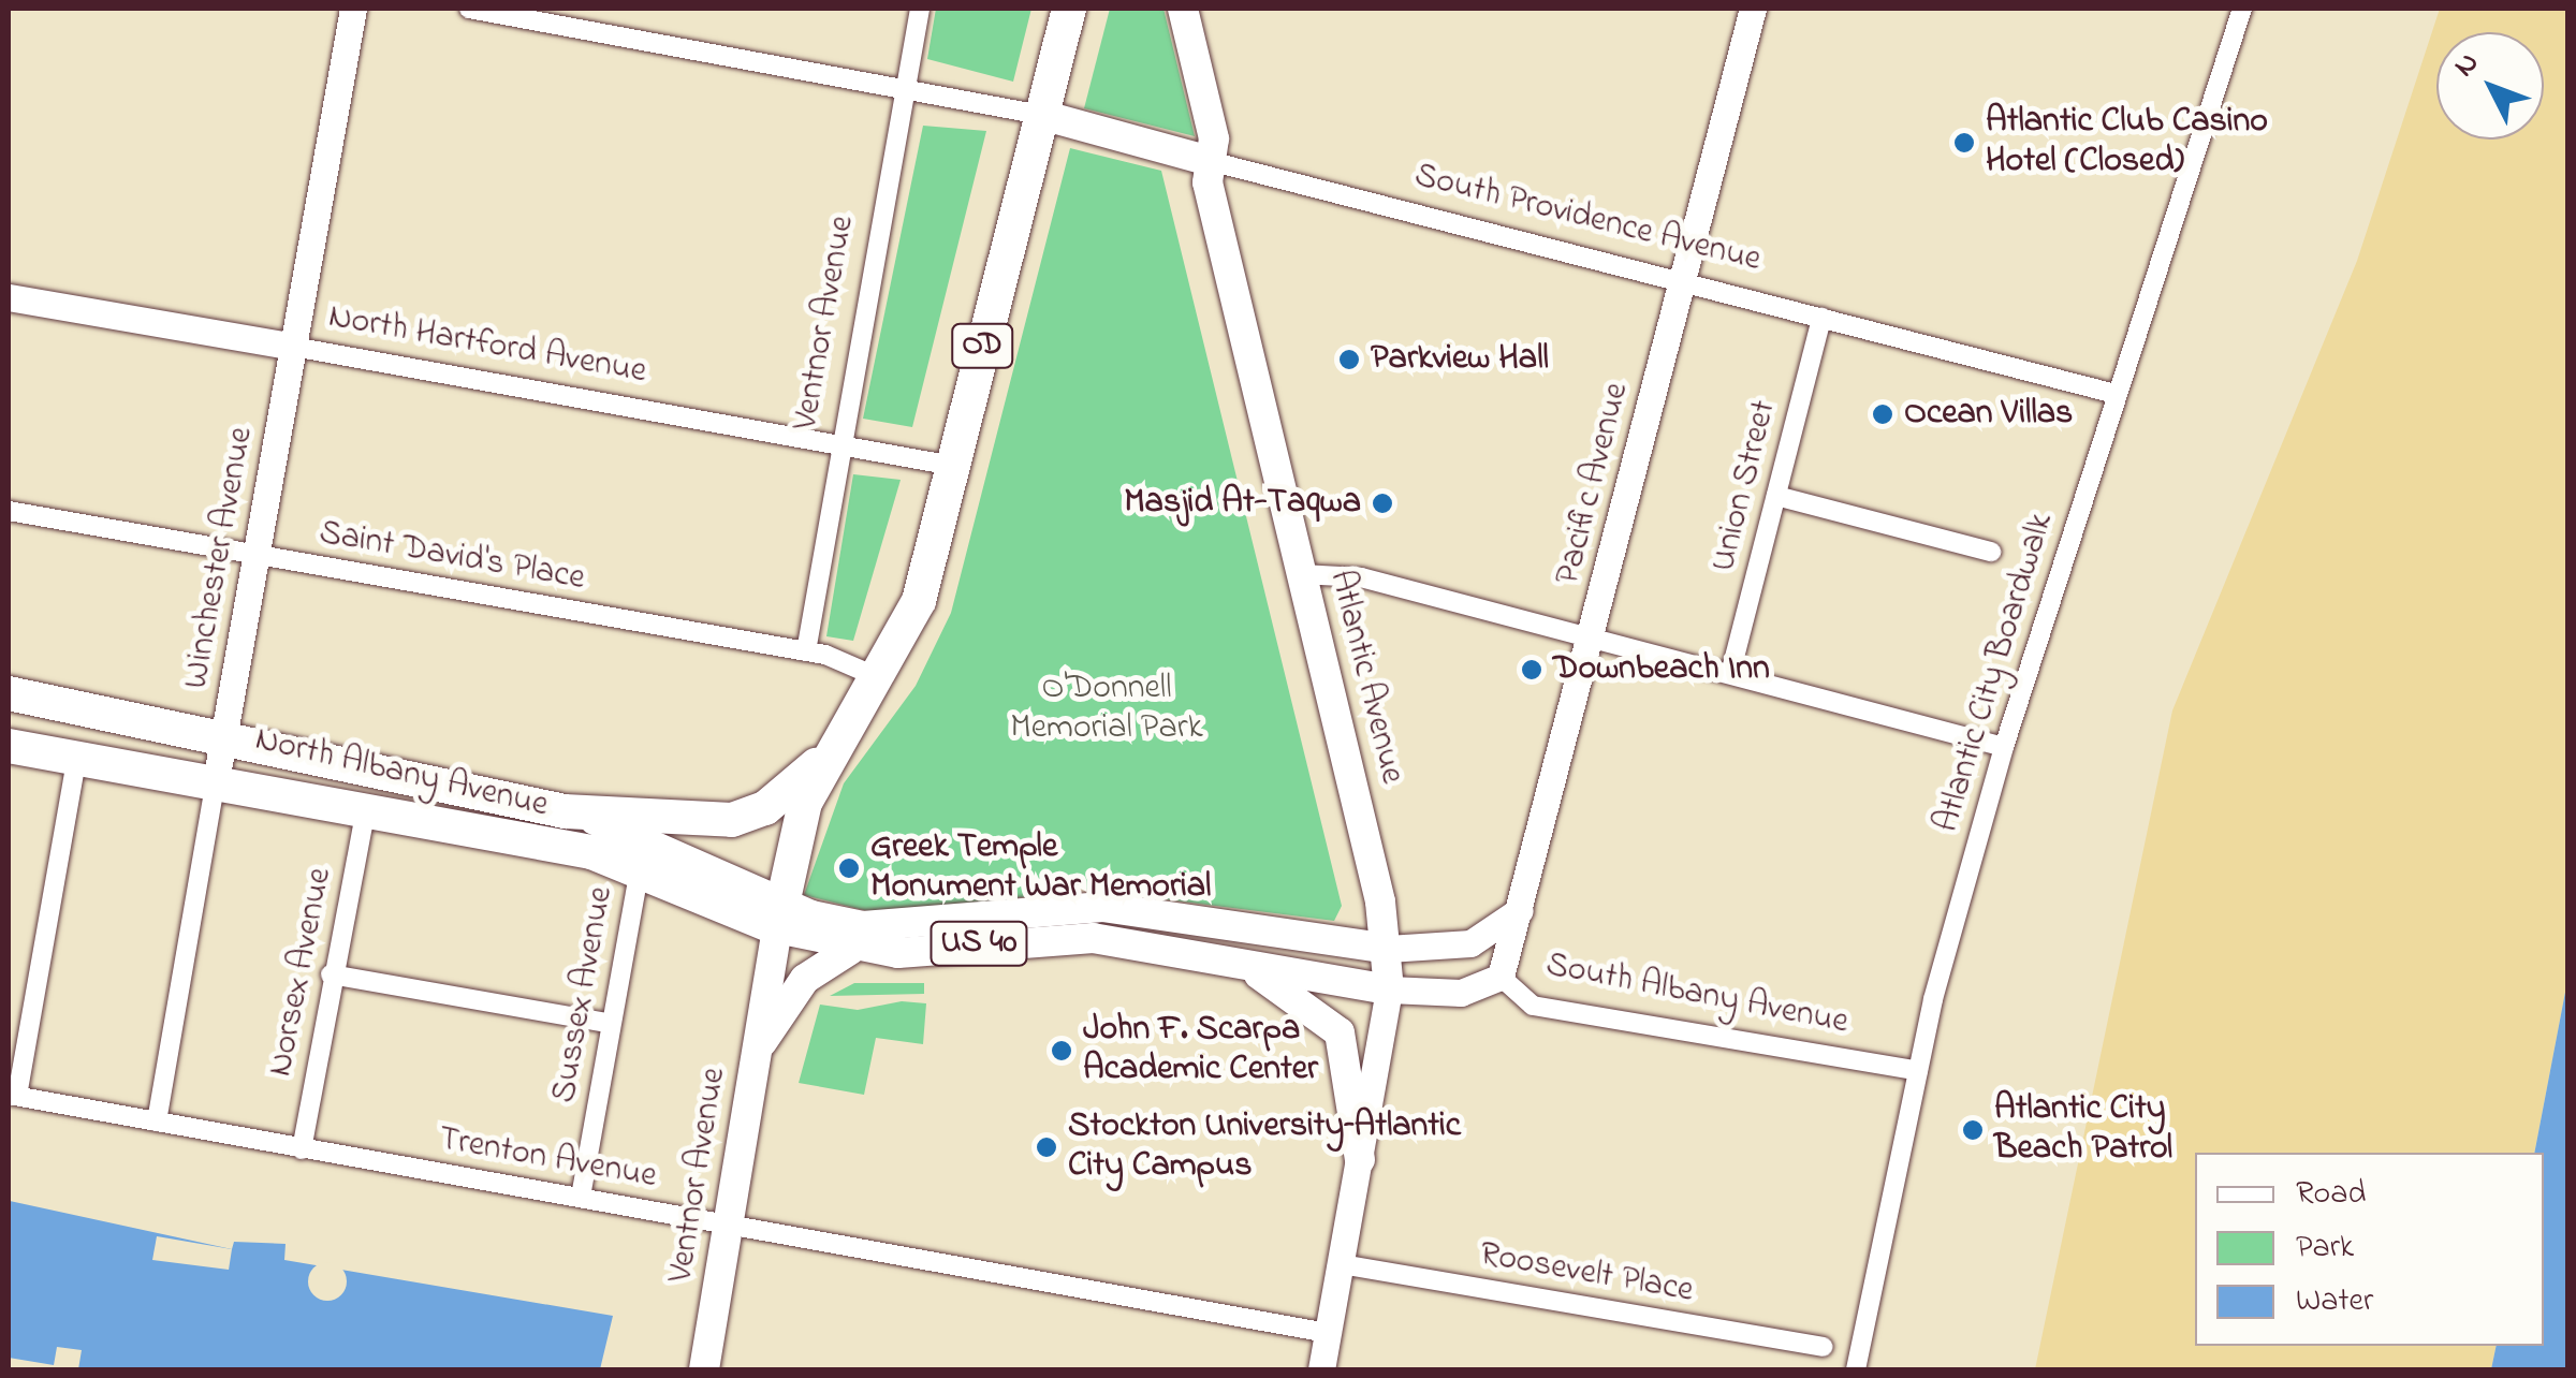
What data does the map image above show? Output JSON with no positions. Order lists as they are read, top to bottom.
{
  "streets": {
    "highway": ["OD", "North Albany Avenue", "US 40"],
    "main road": [
      "South Providence Avenue",
      "Ventnor Avenue",
      "Atlantic Avenue",
      "South Albany Avenue"
    ],
    "street": [
      "North Hartford Avenue",
      "Pacific Avenue",
      "Union Street",
      "Saint David's Place",
      "Winchester Avenue",
      "Atlantic City Boardwalk",
      "Norsex Avenue",
      "Sussex Avenue",
      "Trenton Avenue",
      "Roosevelt Place"
    ]
  },
  "crossings": [
    ["South Providence Avenue", "OD"],
    ["South Providence Avenue", "Pacific Avenue"],
    ["South Providence Avenue", "Union Street"],
    ["South Providence Avenue", "Atlantic City Boardwalk"],
    ["South Providence Avenue", "Atlantic Avenue"],
    ["Ventnor Avenue", "North Hartford Avenue"],
    ["Ventnor Avenue", "OD"],
    ["Ventnor Avenue", "Saint David's Place"],
    ["Ventnor Avenue", "North Albany Avenue"],
    ["Ventnor Avenue", "South Albany Avenue"],
    ["Ventnor Avenue", "Trenton Avenue"],
    ["North Hartford Avenue", "OD"],
    ["North Hartford Avenue", "Winchester Avenue"],
    ["OD", "Saint David's Place"],
    ["OD", "North Albany Avenue"],
    ["OD", "South Albany Avenue"],
    ["Pacific Avenue", "South Albany Avenue"],
    ["Saint David's Place", "Winchester Avenue"],
    ["Winchester Avenue", "North Albany Avenue"],
    ["Winchester Avenue", "Trenton Avenue"],
    ["Atlantic City Boardwalk", "South Albany Avenue"],
    ["Atlantic Avenue", "South Albany Avenue"],
    ["Atlantic Avenue", "Trenton Avenue"],
    ["Atlantic Avenue", "Roosevelt Place"],
    ["North Albany Avenue", "Norsex Avenue"],
    ["North Albany Avenue", "Sussex Avenue"],
    ["North Albany Avenue", "South Albany Avenue"],
    ["Norsex Avenue", "Trenton Avenue"],
    ["Sussex Avenue", "Trenton Avenue"]
  ],
  "parks": ["O'Donnell Memorial Park"],
  "places": [
    "Atlantic Club Casino Hotel (Closed)",
    "Parkview Hall",
    "Ocean Villas",
    "Masjid At-Taqwa",
    "Downbeach Inn",
    "Greek Temple Monument War Memorial",
    "John F. Scarpa Academic Center",
    "Atlantic City Beach Patrol",
    "Stockton University–Atlantic City Campus"
  ],
  "legend": ["Road", "Park", "Water"],
  "north": "top left"
}
